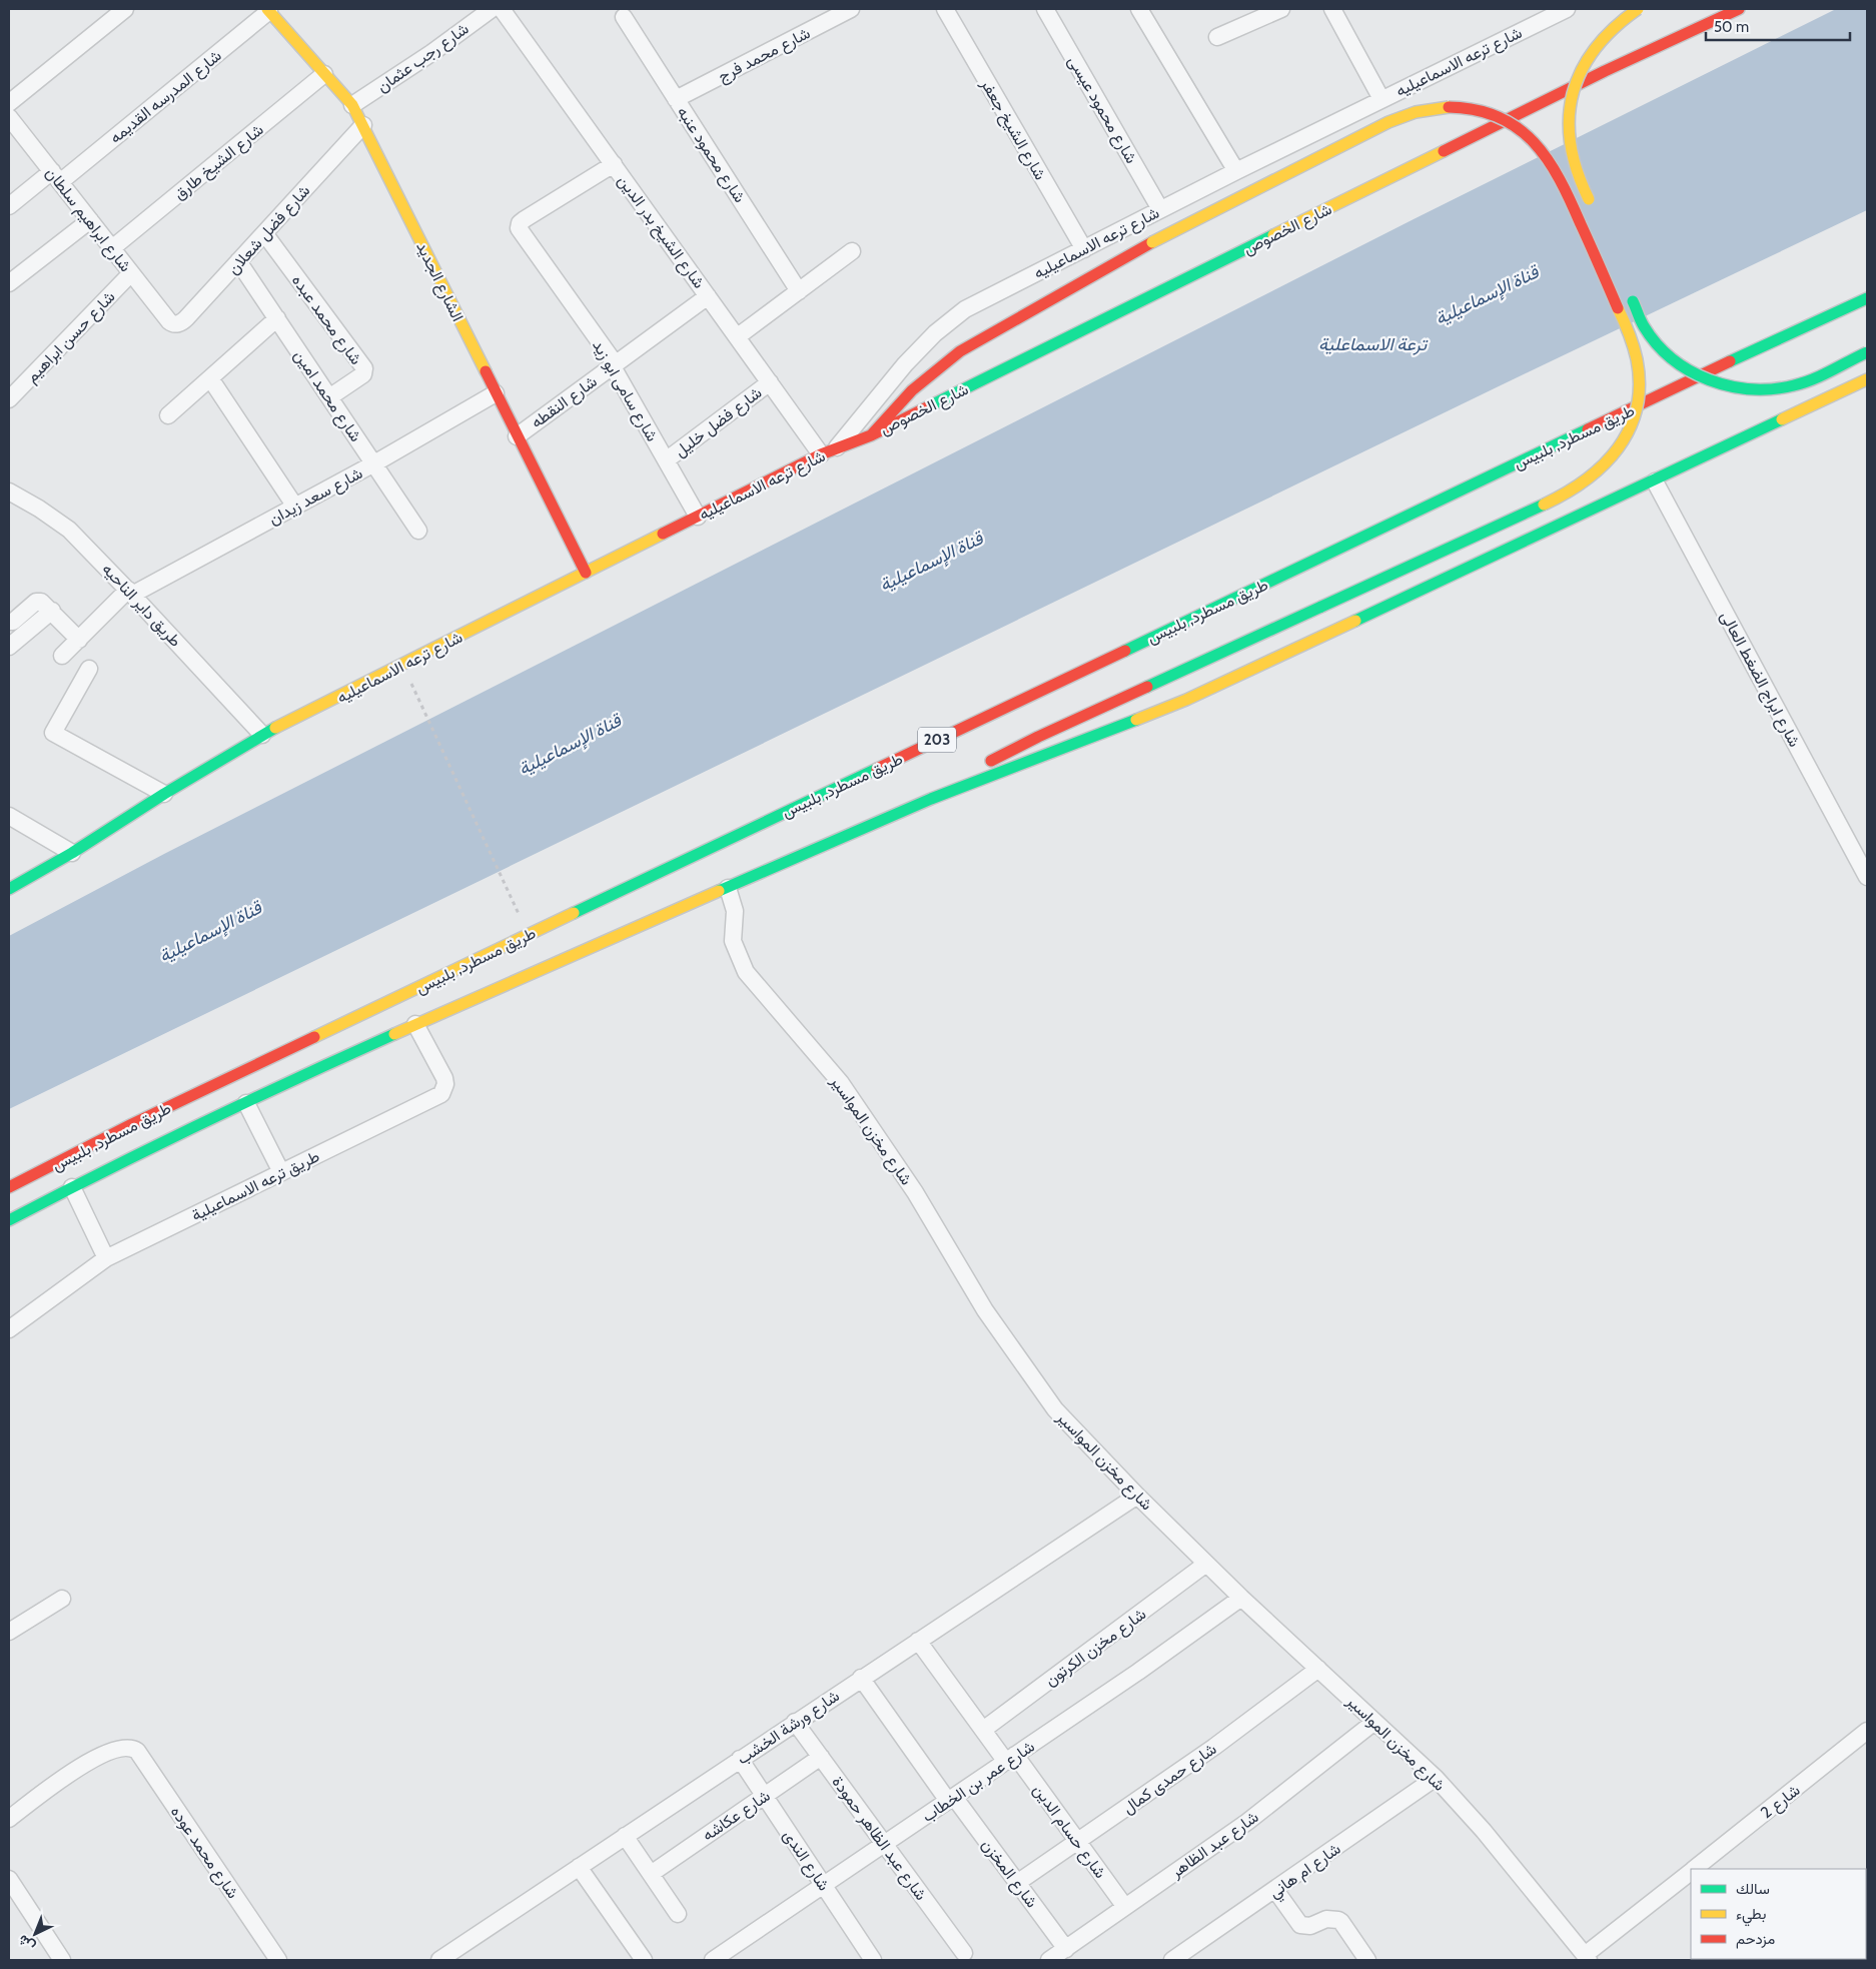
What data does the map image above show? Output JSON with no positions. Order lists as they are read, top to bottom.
{
  "streets": {
    "main road": [
      "شارع ترعه الاسماعيليه",
      "شارع الخصوص",
      "الشارع الجديد",
      "طريق مسطرد, بلبيس",
      "203"
    ],
    "street": [
      "شارع محمد فرج",
      "شارع رجب عثمان",
      "شارع المدرسه القديمه",
      "شارع محمود عيسى",
      "شارع الشيخ جعفر",
      "شارع محمود عنبه",
      "شارع الشيخ طارق",
      "شارع ابراهيم سلطان",
      "شارع فضل شعلان",
      "شارع الشيخ بدر الدين",
      "شارع محمد عبده",
      "شارع حسن ابراهيم",
      "شارع سامى ابو زيد",
      "شارع محمد امين",
      "شارع النقطه",
      "شارع فضل خليل",
      "شارع سعد زيدان",
      "طريق داير الناحيه",
      "شارع ابراج الضغط العالى",
      "شارع مخزن المواسير",
      "طريق ترعه الاسماعيلية",
      "شارع مخزن الكرتون",
      "شارع ورشة الخشب",
      "شارع حمدى كمال",
      "شارع عمر بن الخطاب",
      "شارع 2",
      "شارع عكاشه",
      "شارع حسام الدين",
      "شارع عبد الظاهر حمودة",
      "شارع عبد الظاهر",
      "شارع محمد عوده",
      "شارع الندى",
      "شارع ام هاني",
      "شارع المخزن"
    ]
  },
  "crossings": [
    ["شارع محمد فرج", "شارع محمود عنبه"],
    ["شارع رجب عثمان", "الشارع الجديد"],
    ["شارع ترعه الاسماعيليه", "شارع محمود عيسى"],
    ["شارع ترعه الاسماعيليه", "شارع الشيخ جعفر"],
    ["شارع ترعه الاسماعيليه", "شارع الخصوص"],
    ["شارع ترعه الاسماعيليه", "شارع الشيخ بدر الدين"],
    ["شارع ترعه الاسماعيليه", "الشارع الجديد"],
    ["شارع ترعه الاسماعيليه", "شارع سامى ابو زيد"],
    ["شارع ترعه الاسماعيليه", "طريق داير الناحيه"],
    ["شارع المدرسه القديمه", "شارع ابراهيم سلطان"],
    ["شارع المدرسه القديمه", "الشارع الجديد"],
    ["شارع الشيخ طارق", "شارع ابراهيم سلطان"],
    ["شارع الشيخ طارق", "الشارع الجديد"],
    ["شارع ابراهيم سلطان", "شارع فضل شعلان"],
    ["شارع ابراهيم سلطان", "شارع حسن ابراهيم"],
    ["شارع الخصوص", "شارع الشيخ بدر الدين"],
    ["شارع فضل شعلان", "الشارع الجديد"],
    ["شارع فضل شعلان", "شارع محمد عبده"],
    ["شارع فضل شعلان", "شارع محمد امين"],
    ["شارع الشيخ بدر الدين", "شارع سامى ابو زيد"],
    ["شارع الشيخ بدر الدين", "شارع النقطه"],
    ["شارع الشيخ بدر الدين", "شارع فضل خليل"],
    ["الشارع الجديد", "شارع النقطه"],
    ["الشارع الجديد", "شارع سعد زيدان"],
    ["شارع محمد عبده", "شارع محمد امين"],
    ["شارع سامى ابو زيد", "شارع النقطه"],
    ["شارع سامى ابو زيد", "شارع فضل خليل"],
    ["شارع محمد امين", "شارع سعد زيدان"],
    ["طريق مسطرد, بلبيس", "شارع ابراج الضغط العالى"],
    ["طريق مسطرد, بلبيس", "شارع مخزن المواسير"],
    ["طريق مسطرد, بلبيس", "طريق ترعه الاسماعيلية"],
    ["شارع سعد زيدان", "طريق داير الناحيه"],
    ["شارع مخزن المواسير", "شارع مخزن الكرتون"],
    ["شارع مخزن المواسير", "شارع ورشة الخشب"],
    ["شارع مخزن المواسير", "شارع حمدى كمال"],
    ["شارع مخزن المواسير", "شارع عمر بن الخطاب"],
    ["شارع مخزن المواسير", "شارع 2"],
    ["شارع مخزن المواسير", "شارع عبد الظاهر"],
    ["شارع مخزن المواسير", "شارع ام هاني"],
    ["شارع مخزن الكرتون", "شارع حسام الدين"],
    ["شارع ورشة الخشب", "شارع حسام الدين"],
    ["شارع ورشة الخشب", "شارع عبد الظاهر حمودة"],
    ["شارع ورشة الخشب", "شارع الندى"],
    ["شارع ورشة الخشب", "شارع المخزن"],
    ["شارع حمدى كمال", "شارع حسام الدين"],
    ["شارع حمدى كمال", "شارع المخزن"],
    ["شارع عمر بن الخطاب", "شارع حسام الدين"],
    ["شارع عمر بن الخطاب", "شارع عبد الظاهر حمودة"],
    ["شارع عمر بن الخطاب", "شارع الندى"],
    ["شارع عمر بن الخطاب", "شارع المخزن"],
    ["شارع عكاشه", "شارع عبد الظاهر حمودة"],
    ["شارع عكاشه", "شارع الندى"],
    ["شارع حسام الدين", "شارع عبد الظاهر"],
    ["شارع عبد الظاهر", "شارع المخزن"]
  ],
  "water": ["قناة الإسماعيلية", "ترعة الاسماعلية"],
  "legend": ["سالك", "بطيء", "مزدحم"],
  "scale_bar": "50 m",
  "north": "bottom left"
}
